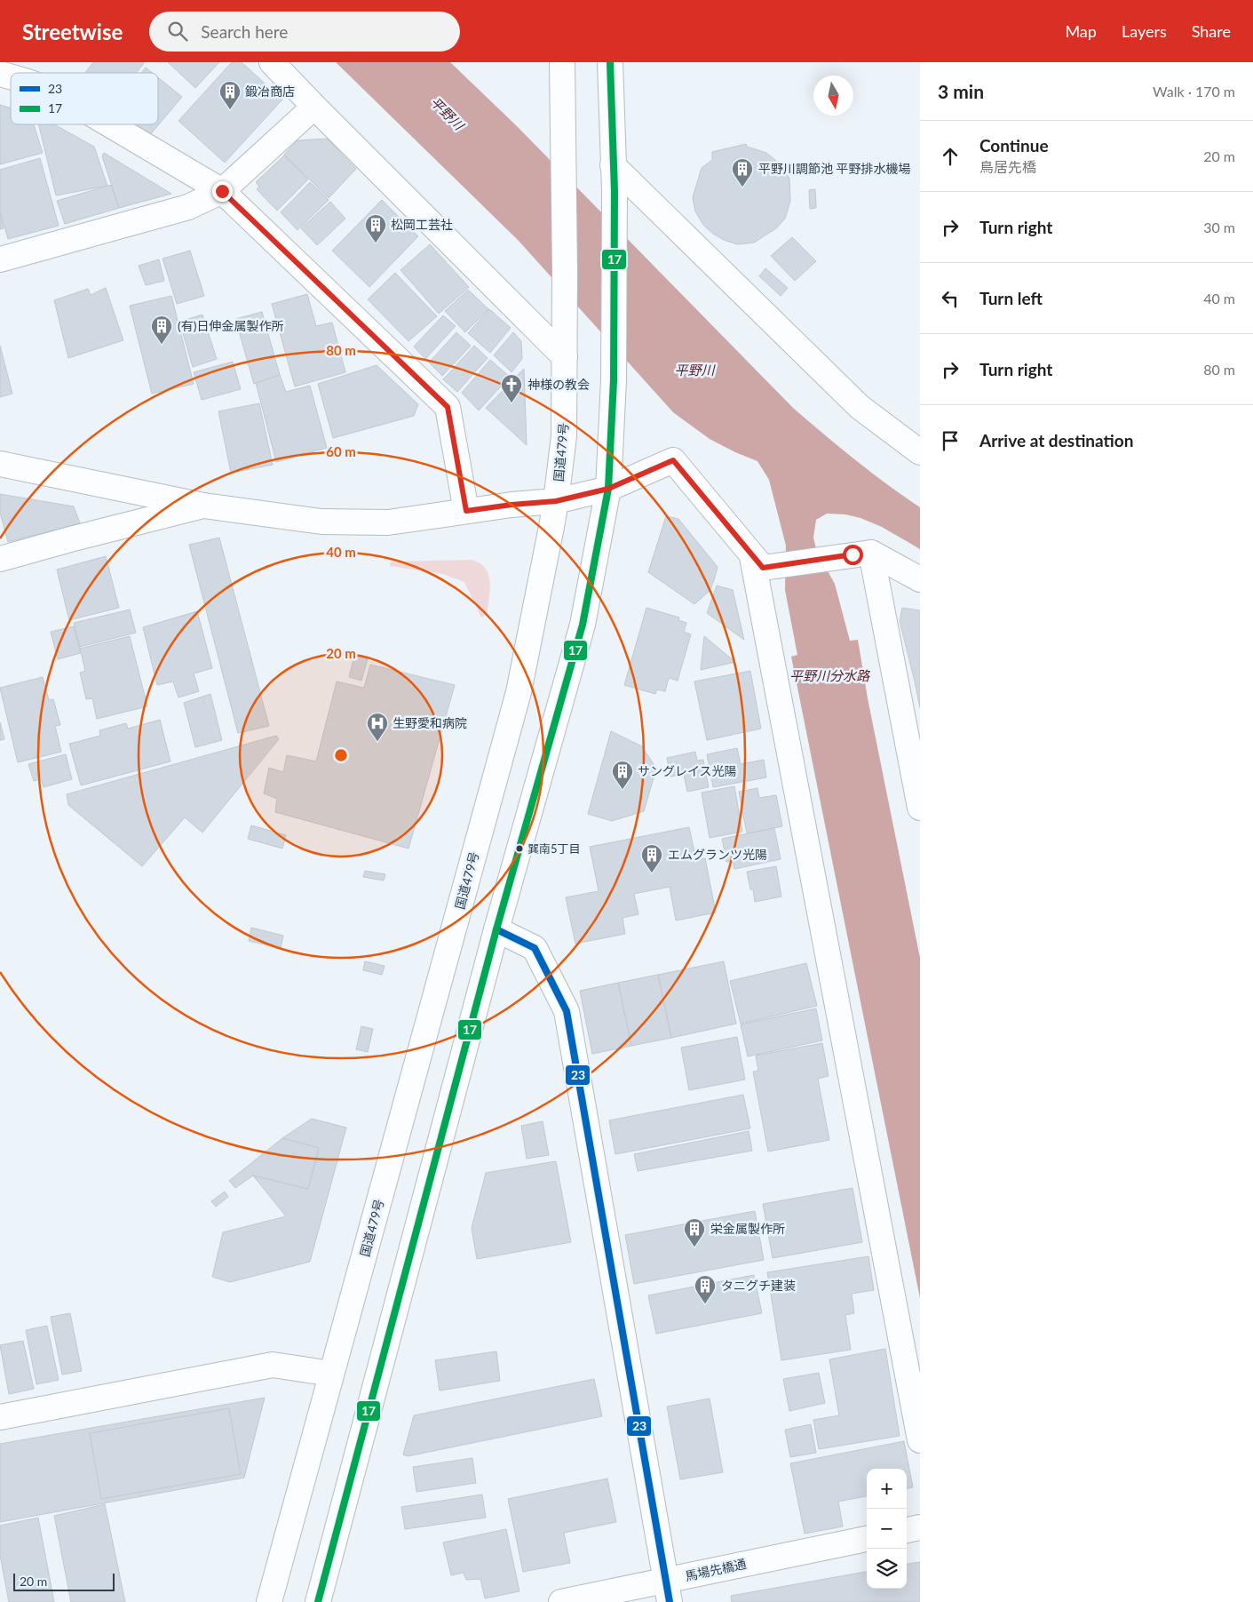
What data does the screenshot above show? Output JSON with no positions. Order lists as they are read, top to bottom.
{
  "streets": {
    "main road": ["国道479号", "馬場先橋通"]
  },
  "water": ["平野川", "平野川分水路"],
  "places": {
    "building": [
      "鍛冶商店",
      "平野川調節池 平野排水機場",
      "松岡工芸社",
      "(有)日伸金属製作所",
      "サングレイス光陽",
      "エムグランツ光陽",
      "栄金属製作所",
      "タニグチ建装"
    ],
    "church": ["神様の教会"],
    "hospital": ["生野愛和病院"],
    "other": ["巽南5丁目"]
  },
  "lines": ["transit line 17", "transit line 23"],
  "legend": ["23", "17"],
  "scale_bar": "20 m",
  "north": "bottom",
  "page": {
    "header": "Streetwise",
    "search": "Search here",
    "nav": ["Map", "Layers", "Share"],
    "heading": ["3 min", "Walk · 170 m"],
    "list": [
      ["Continue", "鳥居先橋", "20 m"],
      ["Turn right", "30 m"],
      ["Turn left", "40 m"],
      ["Turn right", "80 m"],
      "Arrive at destination"
    ],
    "map_buttons": ["+", "−"],
    "scale": "20 m"
  },
  "rings": [
    "80 m",
    "60 m",
    "40 m",
    "20 m"
  ]
}
